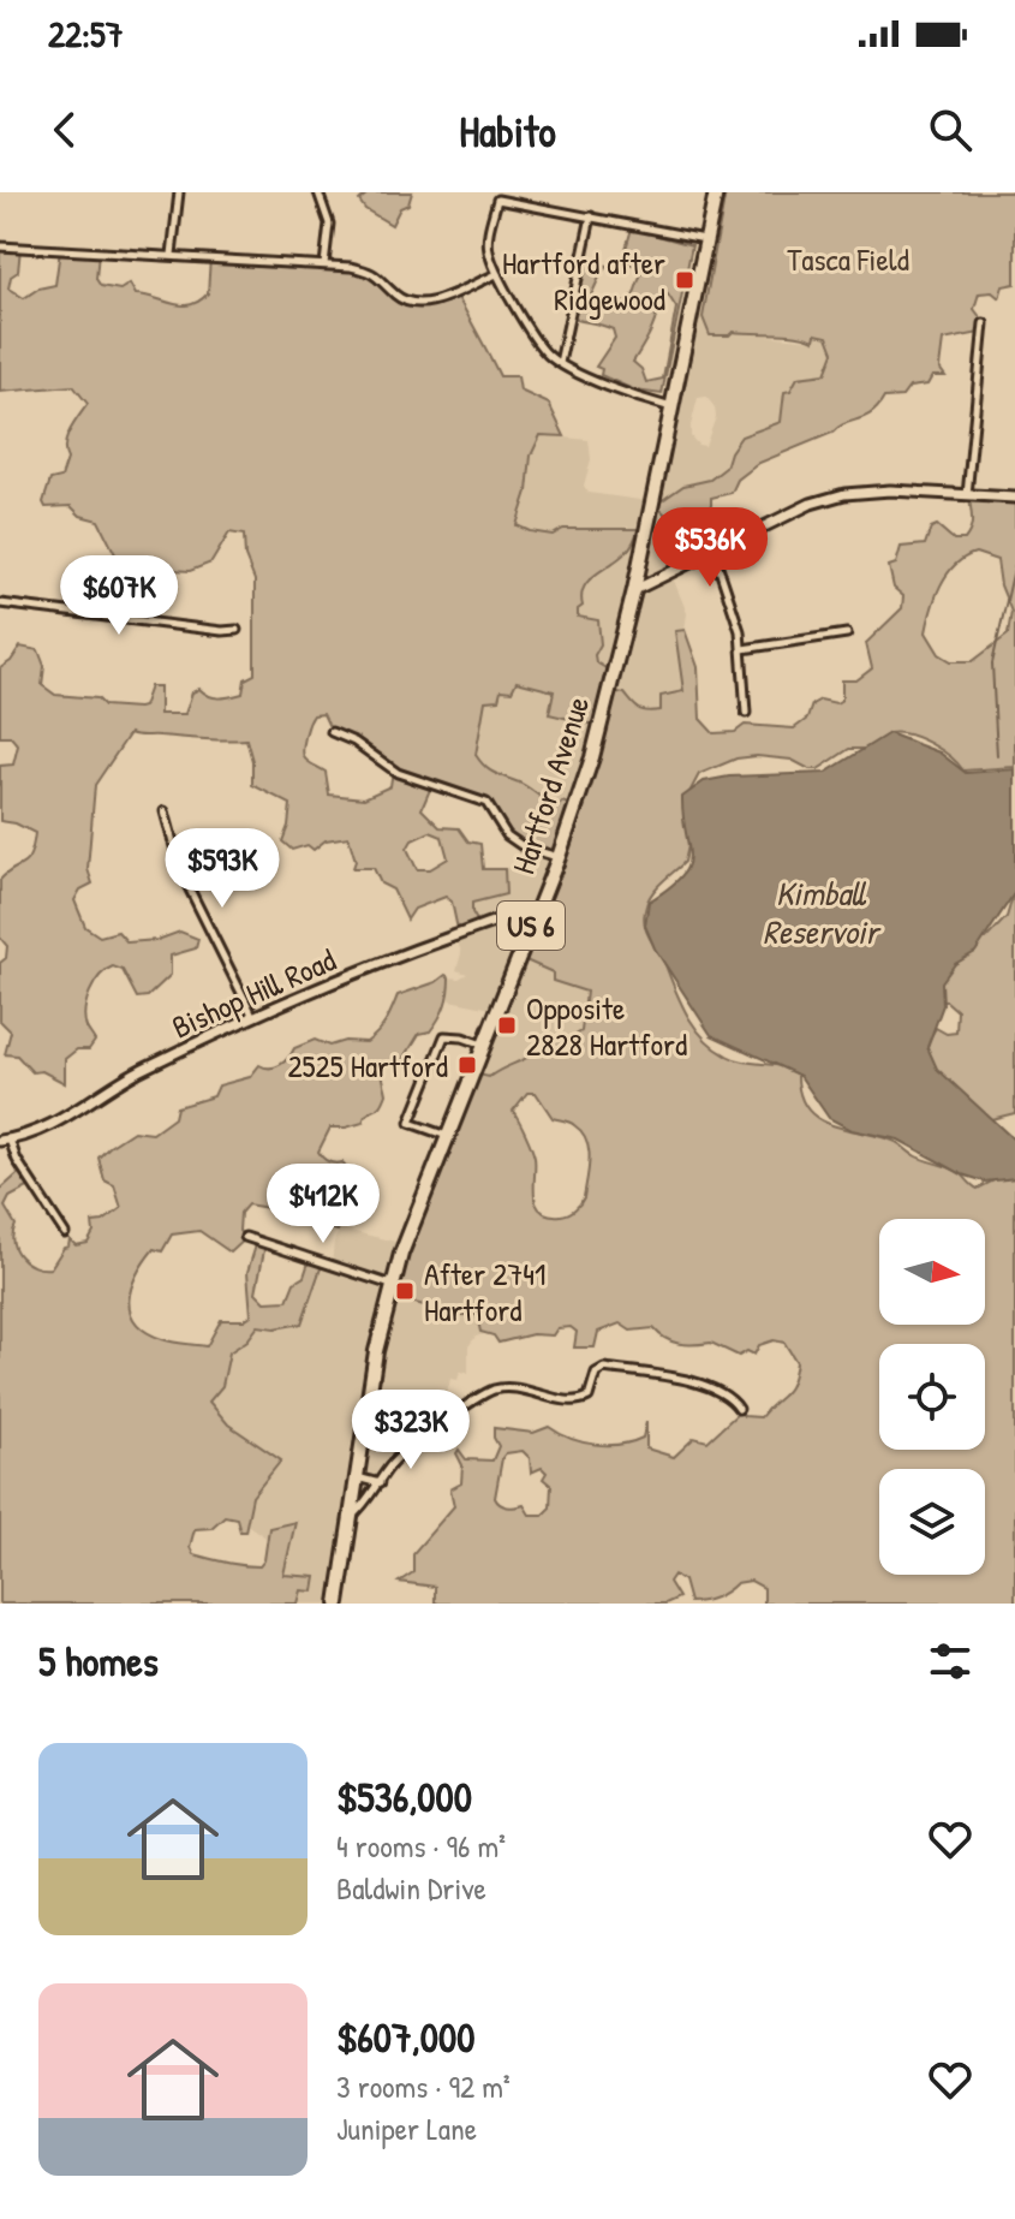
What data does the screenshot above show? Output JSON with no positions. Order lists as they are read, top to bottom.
{
  "streets": {
    "highway": ["Hartford Avenue", "US 6"],
    "street": ["Bishop Hill Road"]
  },
  "crossings": [
    ["Hartford Avenue", "Bishop Hill Road"]
  ],
  "water": ["Kimball Reservoir"],
  "parks": ["Tasca Field"],
  "places": {
    "transit": [
      "Hartford after Ridgewood",
      "Opposite 2828 Hartford",
      "2525 Hartford",
      "After 2741 Hartford"
    ]
  },
  "north": "right",
  "page": {
    "status": "22:57",
    "header": "Habito",
    "price": [
      "$536K",
      "$607K",
      "$593K",
      "$412K",
      "$323K"
    ],
    "heading": "5 homes",
    "list": [
      {
        "name": "$536,000",
        "note": "4 rooms · 96 m² · Baldwin Drive"
      },
      {
        "name": "$607,000",
        "note": "3 rooms · 92 m² · Juniper Lane"
      }
    ]
  }
}
